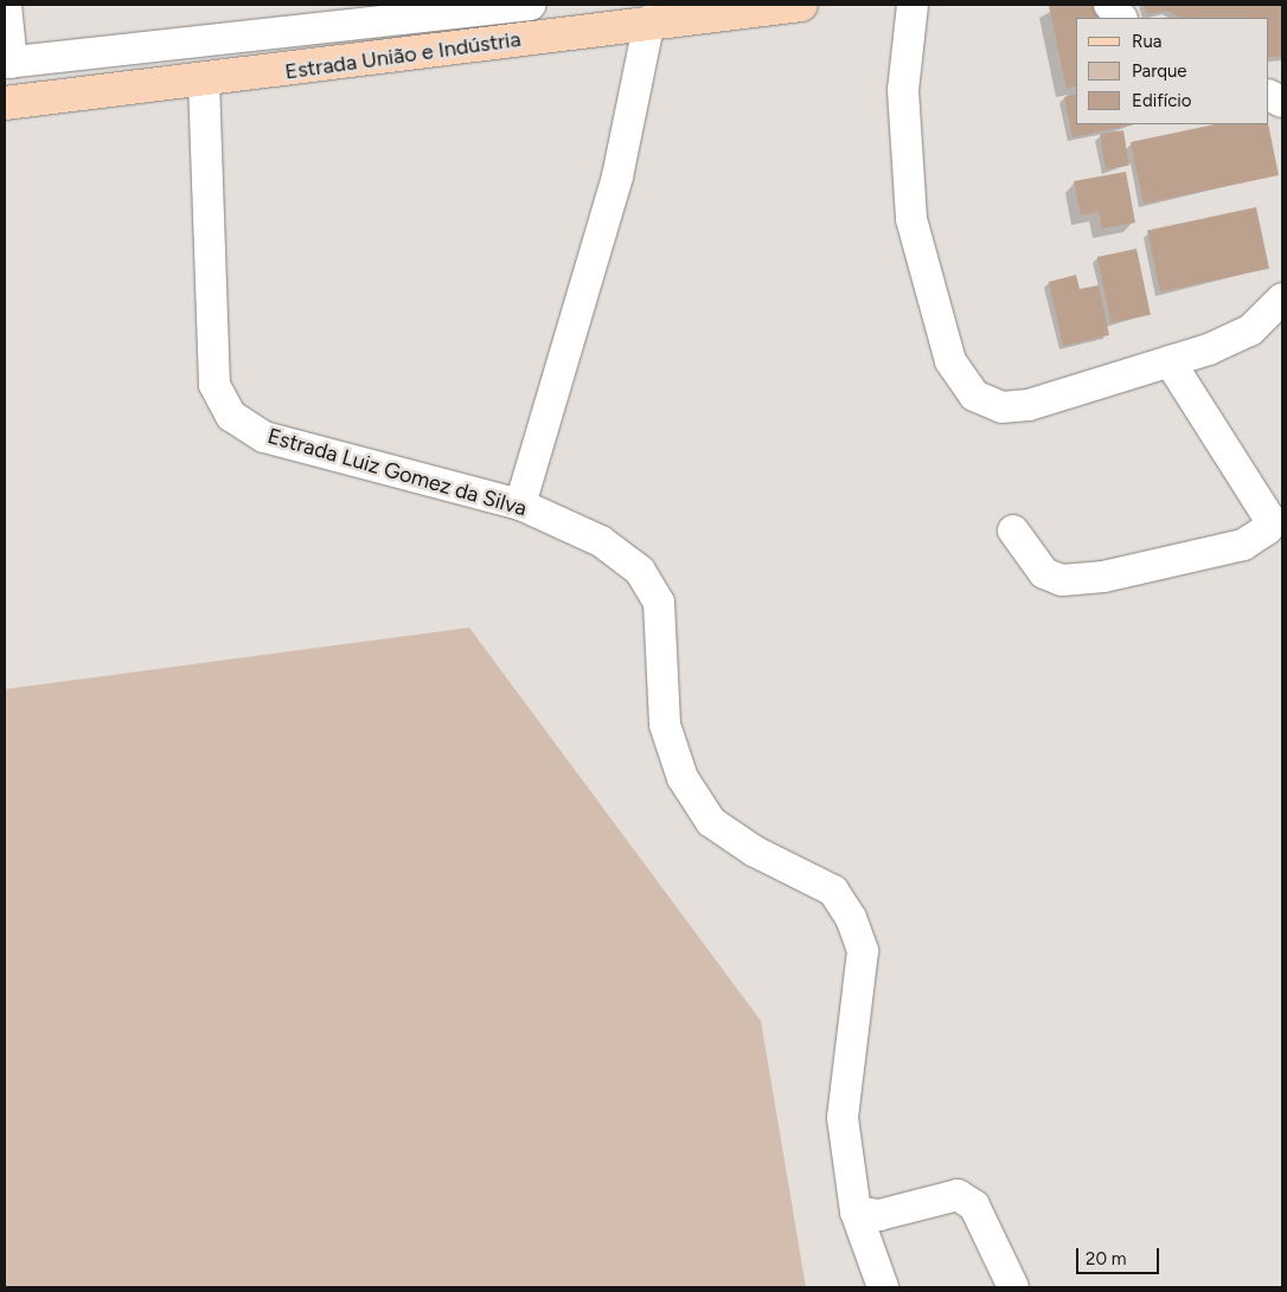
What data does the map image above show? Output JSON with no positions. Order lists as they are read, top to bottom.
{
  "streets": {
    "main road": ["Estrada União e Indústria"],
    "street": ["Estrada Luiz Gomez da Silva"]
  },
  "crossings": [
    ["Estrada União e Indústria", "Estrada Luiz Gomez da Silva"]
  ],
  "legend": ["Rua", "Parque", "Edifício"],
  "scale_bar": "20 m"
}
